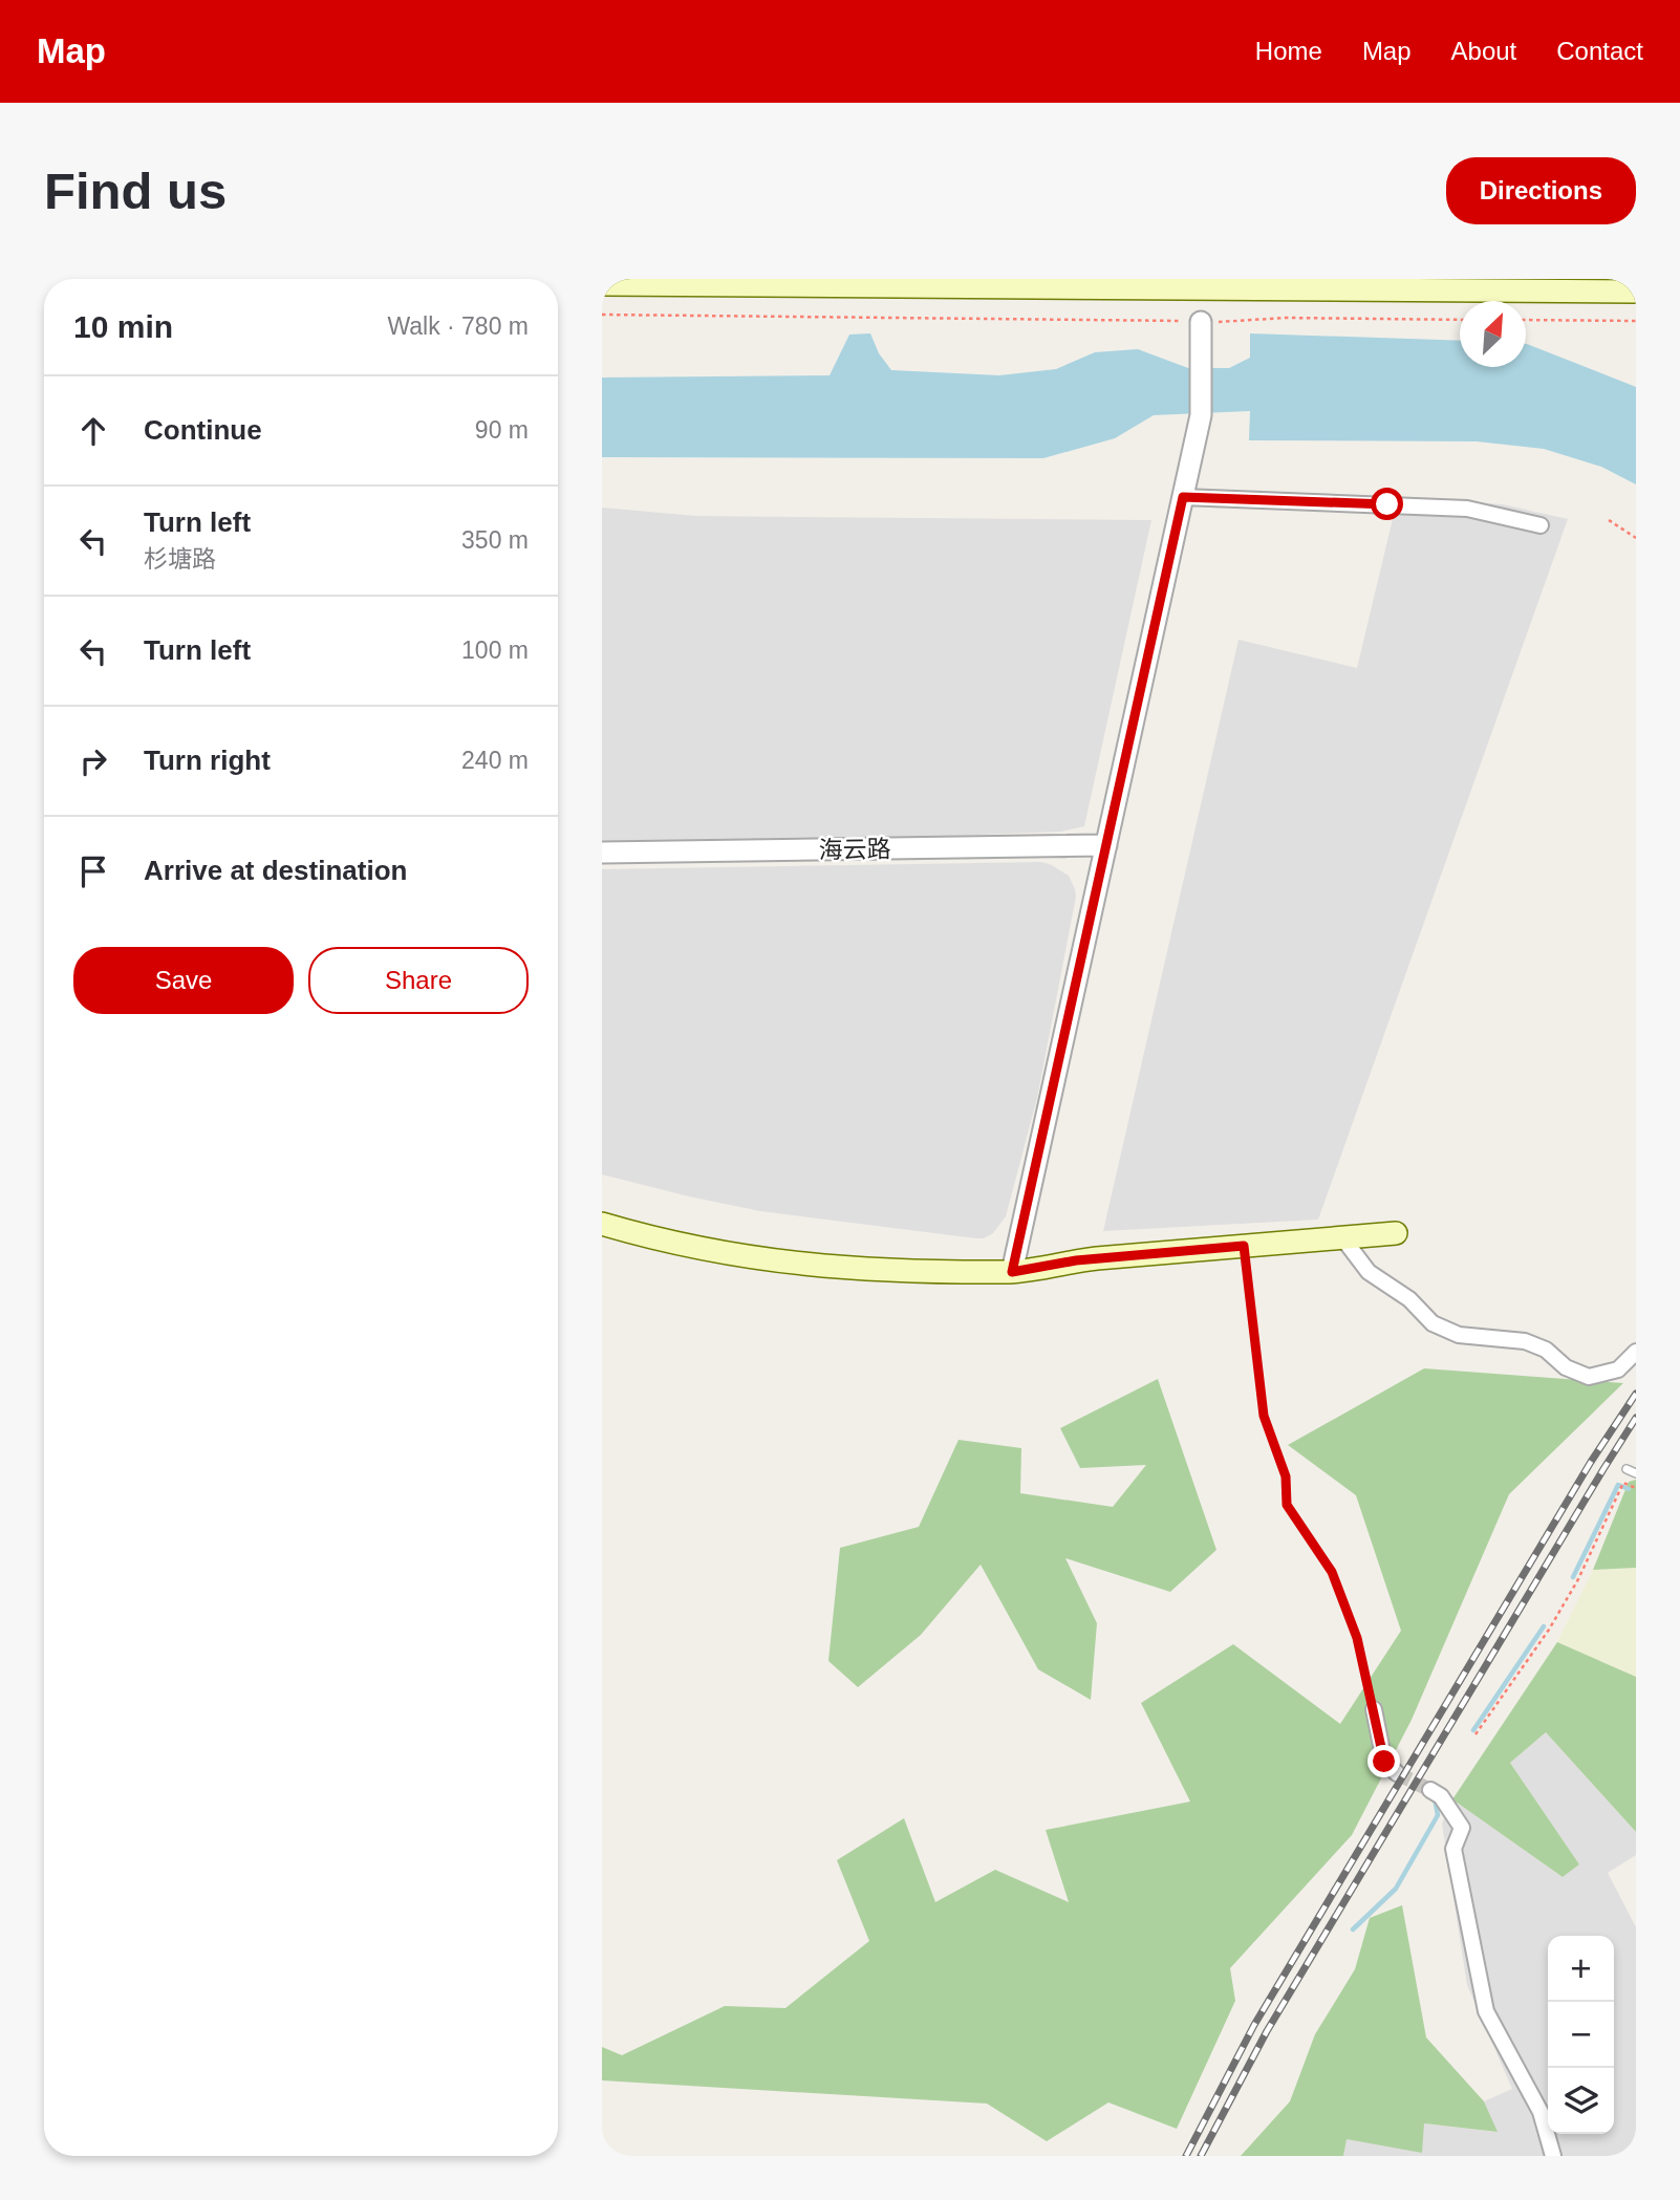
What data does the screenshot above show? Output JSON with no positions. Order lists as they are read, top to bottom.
{
  "streets": {
    "street": ["海云路"]
  },
  "north": "top right",
  "page": {
    "header": "Map",
    "nav": [
      "Home",
      "Map",
      "About",
      "Contact"
    ],
    "buttons": [
      "Directions",
      ["Save", "Share"]
    ],
    "title": "Find us",
    "heading": ["10 min", "Walk · 780 m"],
    "list": [
      ["Continue", "90 m"],
      ["Turn left", "杉塘路", "350 m"],
      ["Turn left", "100 m"],
      ["Turn right", "240 m"],
      "Arrive at destination"
    ],
    "map_buttons": ["+", "−"]
  }
}
